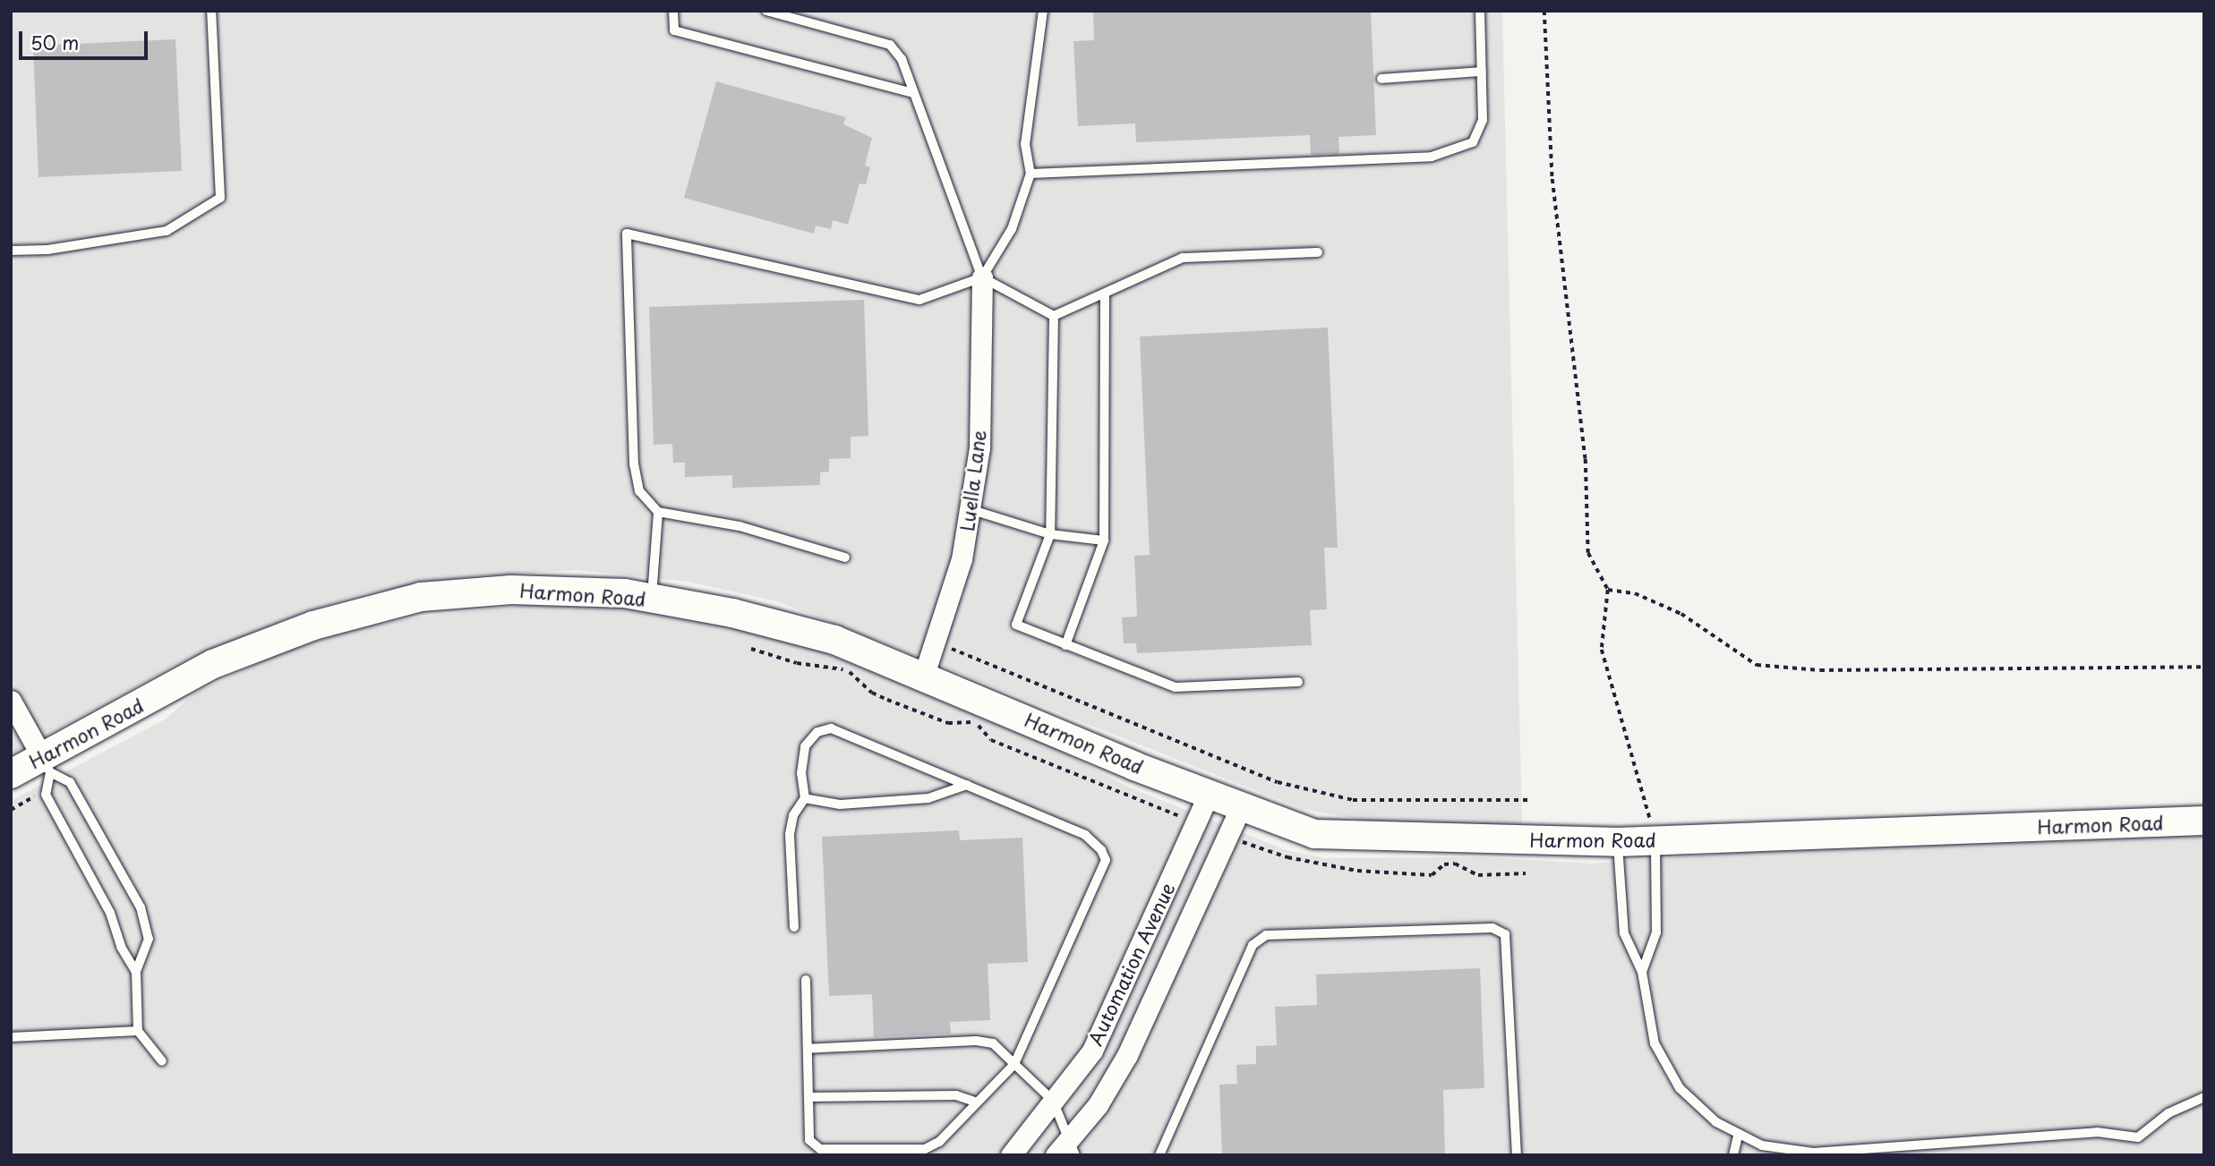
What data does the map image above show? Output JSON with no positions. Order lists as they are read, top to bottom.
{
  "streets": {
    "street": ["Luella Lane", "Harmon Road", "Automation Avenue"]
  },
  "crossings": [
    ["Luella Lane", "Harmon Road"],
    ["Harmon Road", "Automation Avenue"]
  ],
  "scale_bar": "50 m"
}
